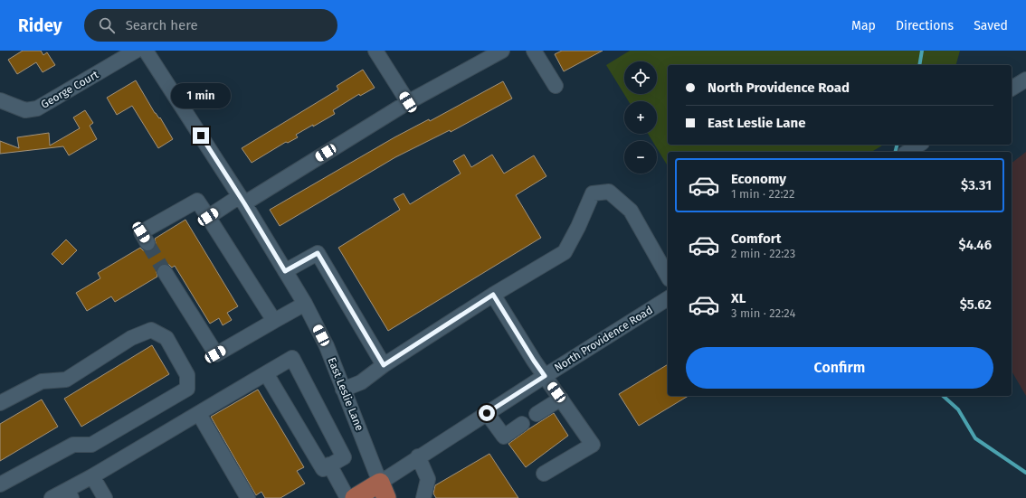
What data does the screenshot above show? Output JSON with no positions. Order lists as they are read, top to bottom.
{
  "streets": {
    "main road": ["North Providence Road"],
    "street": ["George Court", "East Leslie Lane"]
  },
  "crossings": [
    ["North Providence Road", "East Leslie Lane"]
  ],
  "page": {
    "header": "Ridey",
    "search": "Search here",
    "nav": ["Map", "Directions", "Saved"],
    "map_buttons": ["+", "−"],
    "banner": ["North Providence Road", "East Leslie Lane"],
    "bubble": "1 min",
    "list": [
      {
        "name": "Economy",
        "note": "1 min · 22:22",
        "value": "$3.31"
      },
      {
        "name": "Comfort",
        "note": "2 min · 22:23",
        "value": "$4.46"
      },
      {
        "name": "XL",
        "note": "3 min · 22:24",
        "value": "$5.62"
      }
    ],
    "buttons": "Confirm"
  }
}
